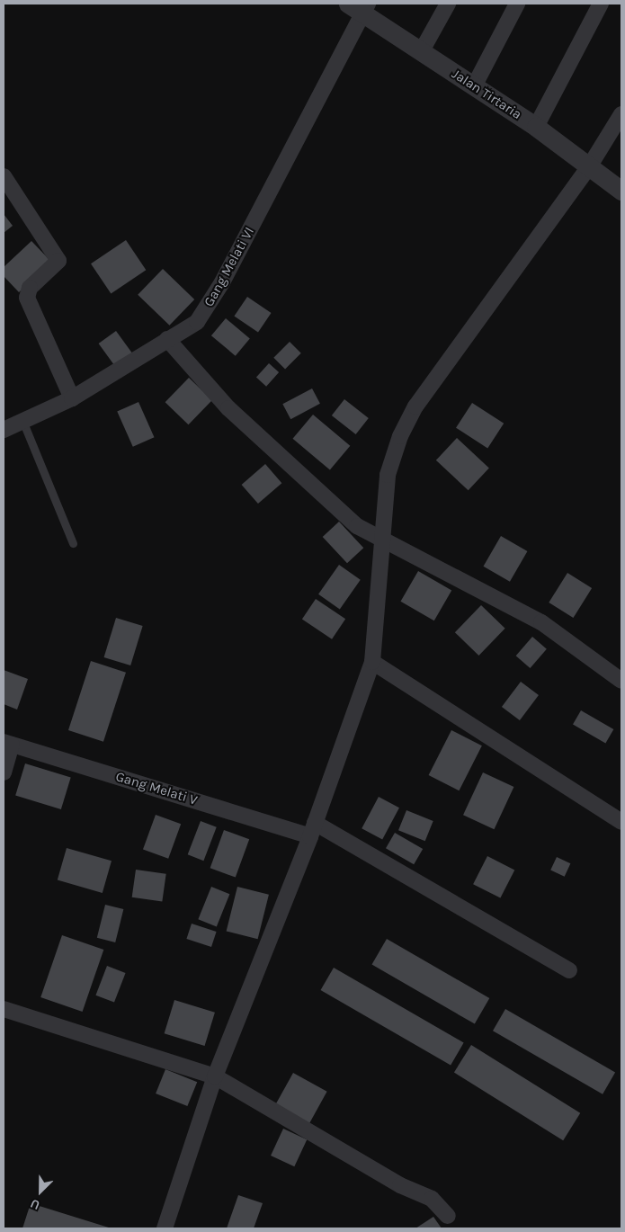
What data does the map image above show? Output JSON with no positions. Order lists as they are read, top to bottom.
{
  "streets": {
    "street": ["Jalan Tirtaria", "Gang Melati VI", "Gang Melati V"]
  },
  "crossings": [
    ["Jalan Tirtaria", "Gang Melati VI"]
  ],
  "north": "bottom left"
}
